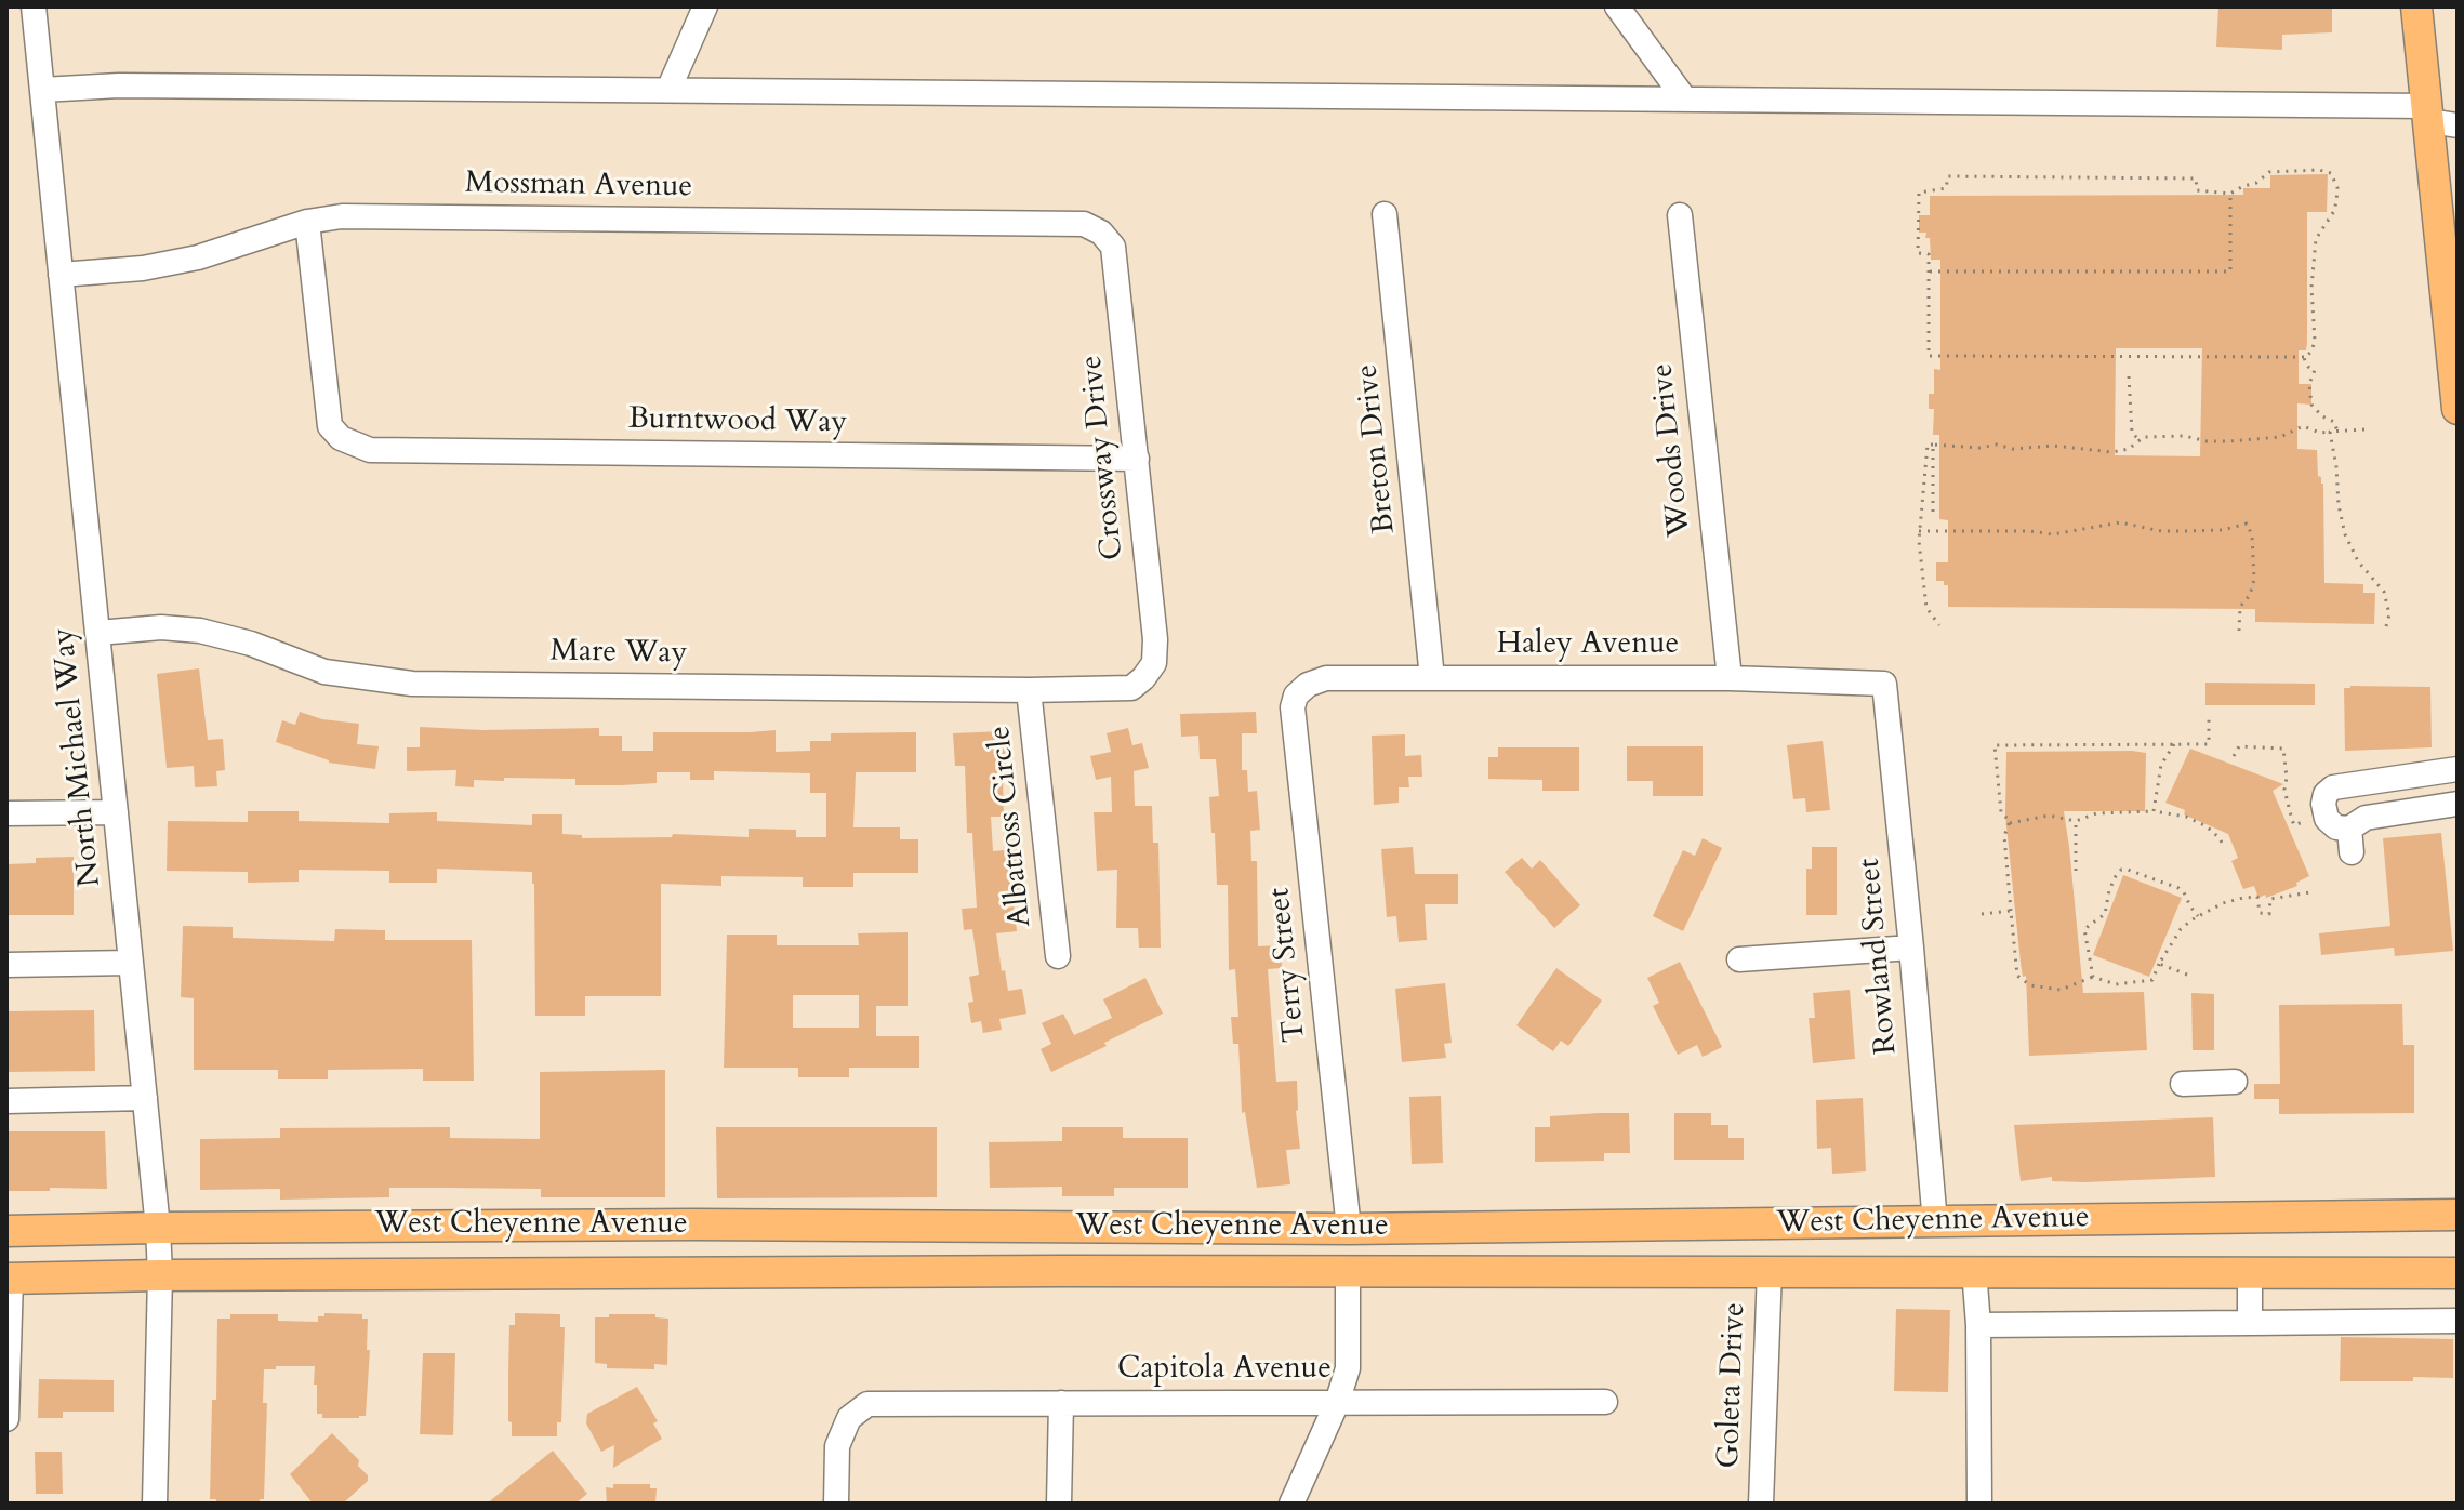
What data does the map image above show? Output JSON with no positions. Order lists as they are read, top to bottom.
{
  "streets": {
    "main road": ["West Cheyenne Avenue"],
    "street": [
      "Mossman Avenue",
      "Burntwood Way",
      "Breton Drive",
      "Woods Drive",
      "Crossway Drive",
      "Haley Avenue",
      "Mare Way",
      "North Michael Way",
      "Albatross Circle",
      "Rowland Street",
      "Terry Street",
      "Capitola Avenue",
      "Goleta Drive"
    ]
  },
  "crossings": [
    ["Mossman Avenue", "Burntwood Way"],
    ["Mossman Avenue", "Crossway Drive"],
    ["Mossman Avenue", "North Michael Way"],
    ["Burntwood Way", "Crossway Drive"],
    ["Breton Drive", "Haley Avenue"],
    ["Woods Drive", "Haley Avenue"],
    ["Crossway Drive", "Mare Way"],
    ["Haley Avenue", "Rowland Street"],
    ["Haley Avenue", "Terry Street"],
    ["Mare Way", "North Michael Way"],
    ["Mare Way", "Albatross Circle"],
    ["North Michael Way", "West Cheyenne Avenue"],
    ["Rowland Street", "West Cheyenne Avenue"],
    ["Terry Street", "West Cheyenne Avenue"],
    ["West Cheyenne Avenue", "Goleta Drive"]
  ]
}
